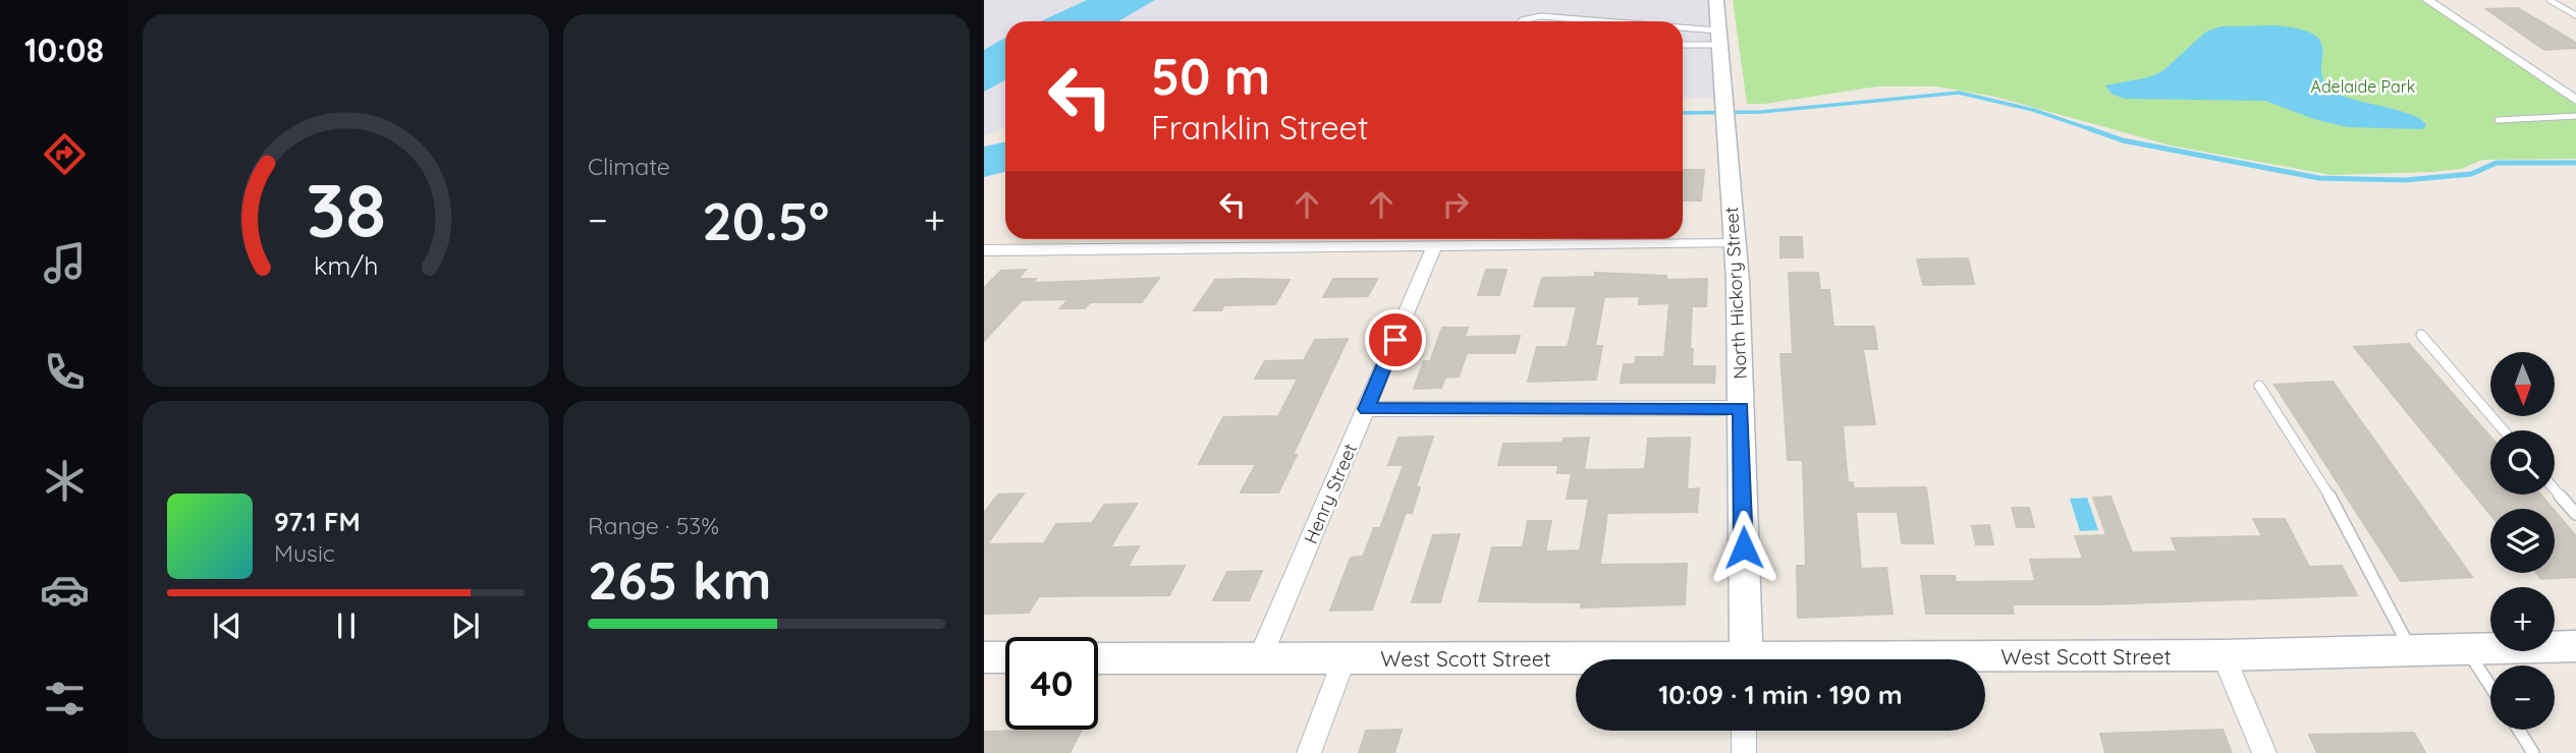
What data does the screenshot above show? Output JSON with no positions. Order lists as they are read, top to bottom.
{
  "streets": {
    "main road": ["North Hickory Street", "West Scott Street"],
    "street": ["Henry Street"]
  },
  "crossings": [
    ["Henry Street", "West Scott Street"]
  ],
  "parks": ["Adelaide Park"],
  "north": "bottom",
  "page": {
    "tabs": "10:08",
    "tile": [
      "Climate",
      ["Range · 53%", "265 km"]
    ],
    "turn": ["50 m", "Franklin Street"],
    "heat": ["−", "20.5°", "+"],
    "map_buttons": ["+", "−"],
    "song": ["97.1 FM", "Music"],
    "limit": "40",
    "trip": "10:09 · 1 min · 190 m",
    "gauge": ["38", "km/h"]
  }
}
